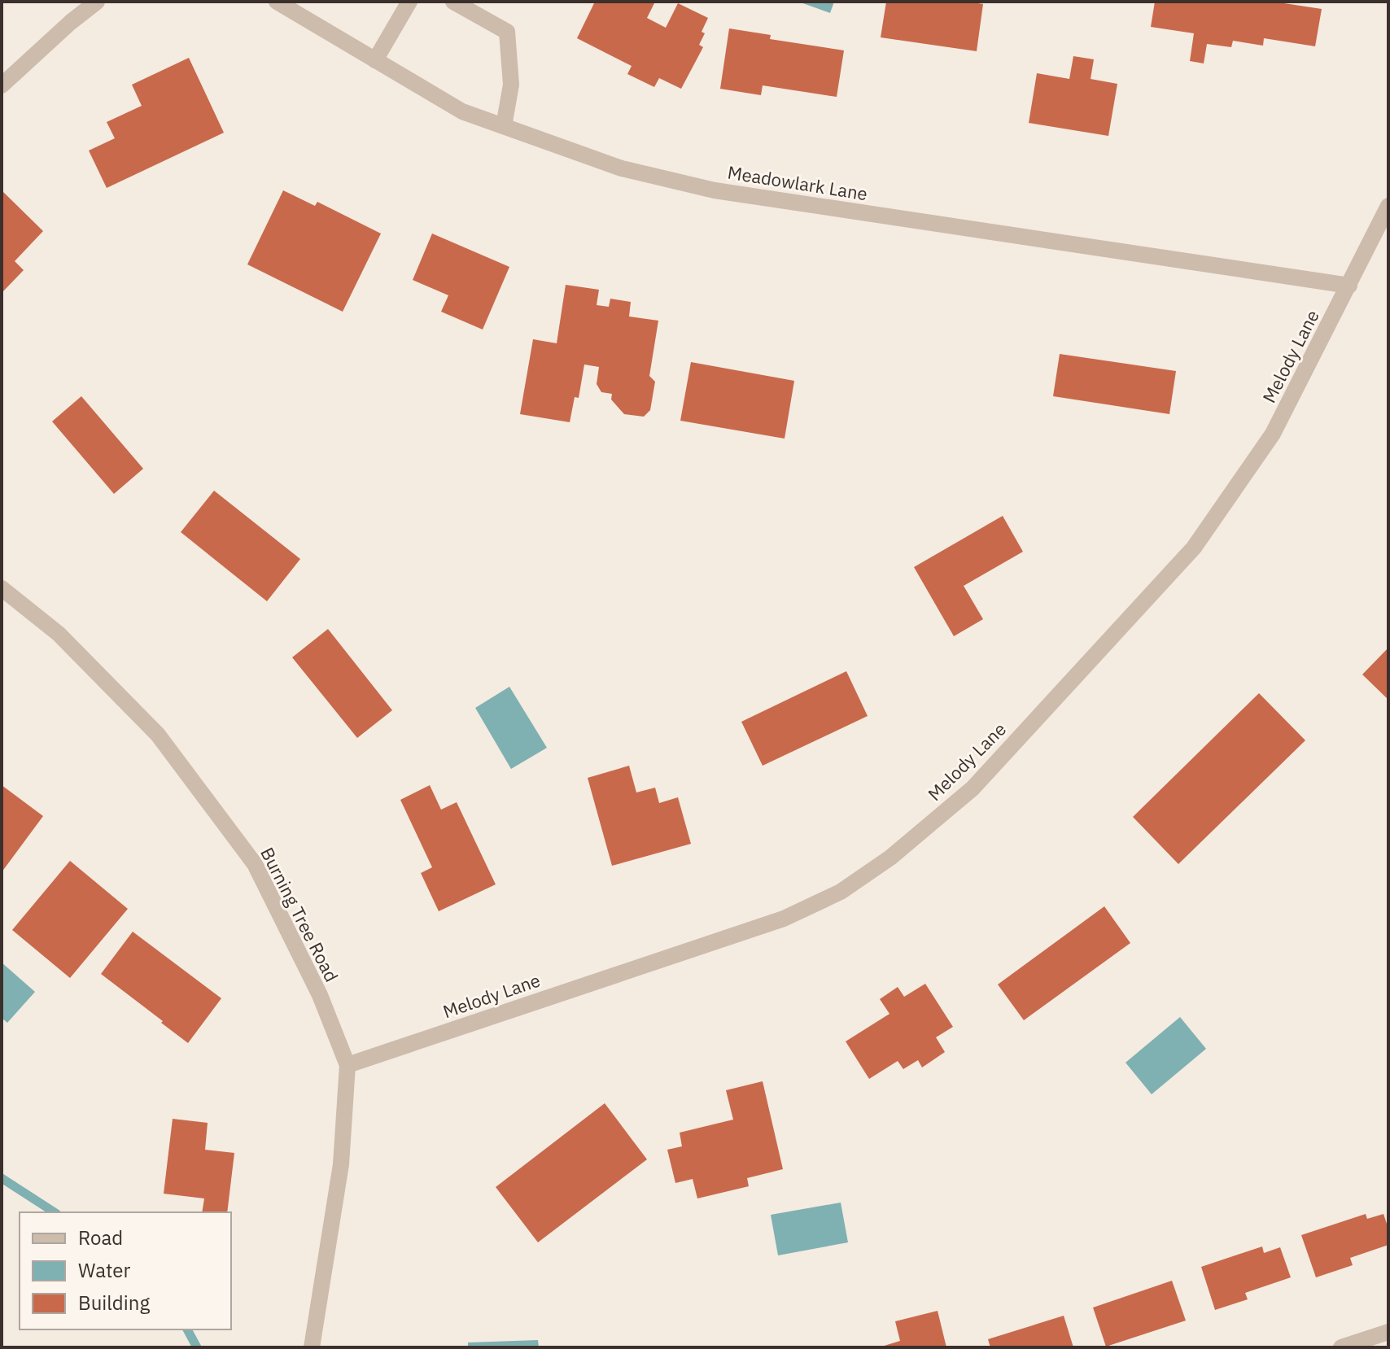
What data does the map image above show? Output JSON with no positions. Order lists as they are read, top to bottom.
{
  "streets": {
    "street": ["Meadowlark Lane", "Melody Lane", "Burning Tree Road"]
  },
  "crossings": [
    ["Meadowlark Lane", "Melody Lane"],
    ["Melody Lane", "Burning Tree Road"]
  ],
  "legend": ["Road", "Water", "Building"]
}
